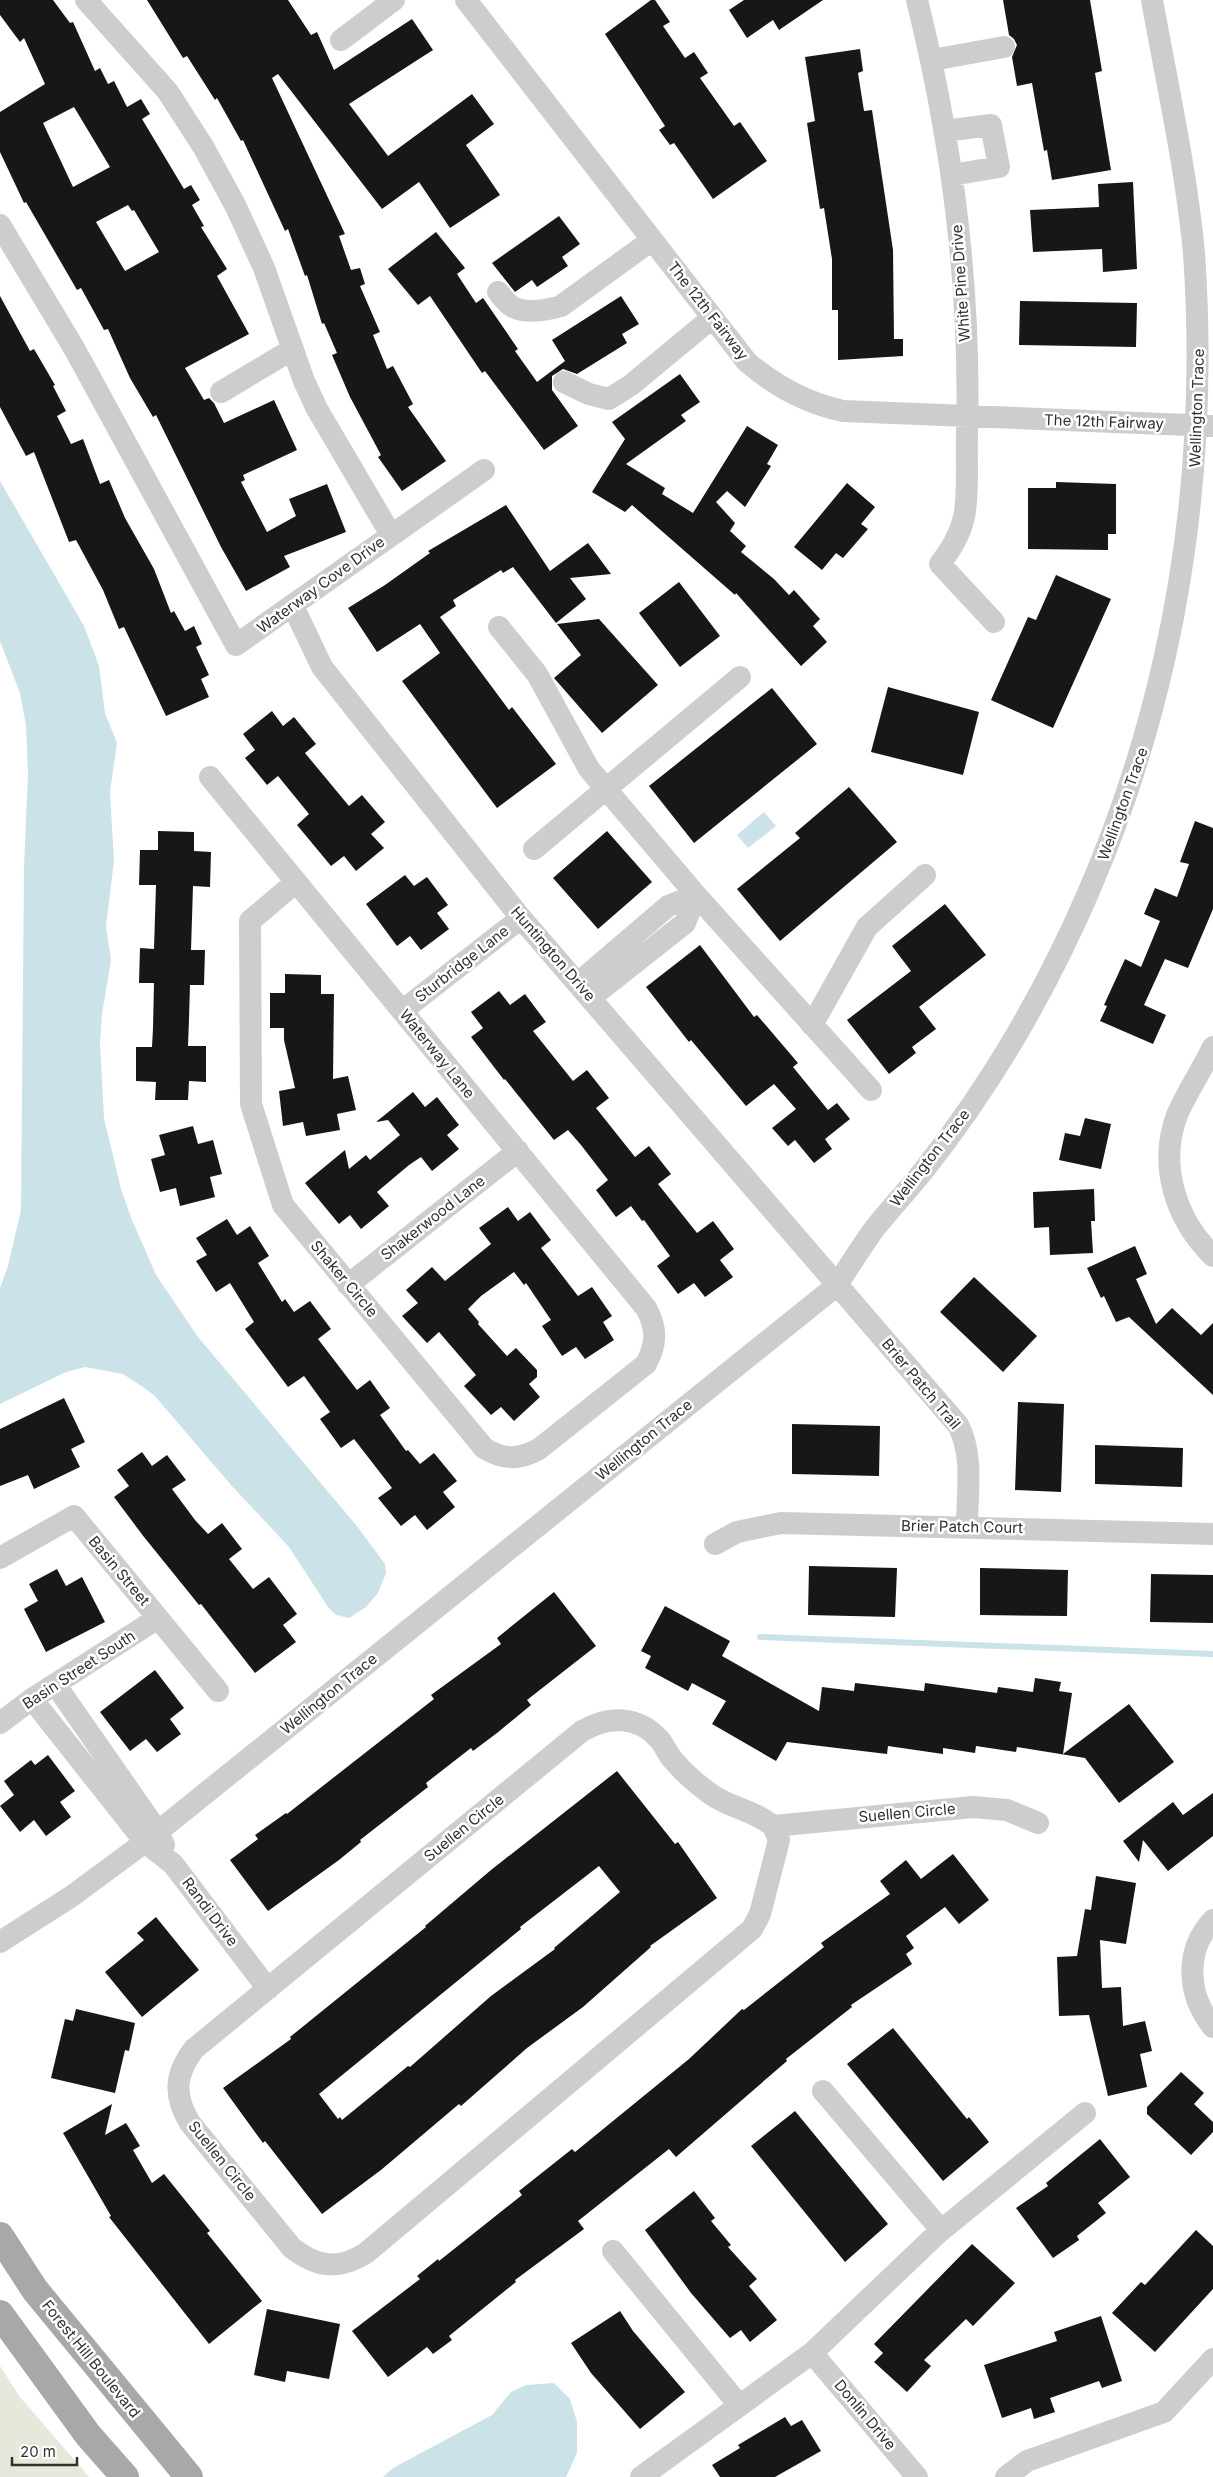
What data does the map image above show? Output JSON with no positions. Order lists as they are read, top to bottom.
{
  "streets": {
    "main road": ["Forest Hill Boulevard"],
    "street": [
      "White Pine Drive",
      "The 12th Fairway",
      "Wellington Trace",
      "Waterway Cove Drive",
      "Huntington Drive",
      "Sturbridge Lane",
      "Waterway Lane",
      "Shakerwood Lane",
      "Shaker Circle",
      "Brier Patch Trail",
      "Brier Patch Court",
      "Basin Street",
      "Basin Street South",
      "Suellen Circle",
      "Randi Drive",
      "Donlin Drive"
    ]
  },
  "crossings": [
    ["White Pine Drive", "The 12th Fairway"],
    ["The 12th Fairway", "Wellington Trace"],
    ["Wellington Trace", "Huntington Drive"],
    ["Wellington Trace", "Brier Patch Trail"],
    ["Wellington Trace", "Randi Drive"],
    ["Waterway Cove Drive", "Huntington Drive"],
    ["Huntington Drive", "Sturbridge Lane"],
    ["Huntington Drive", "Brier Patch Trail"],
    ["Sturbridge Lane", "Waterway Lane"],
    ["Waterway Lane", "Shakerwood Lane"],
    ["Waterway Lane", "Shaker Circle"],
    ["Shakerwood Lane", "Shaker Circle"],
    ["Brier Patch Trail", "Brier Patch Court"],
    ["Basin Street", "Basin Street South"],
    ["Suellen Circle", "Randi Drive"]
  ],
  "scale_bar": "20 m"
}
